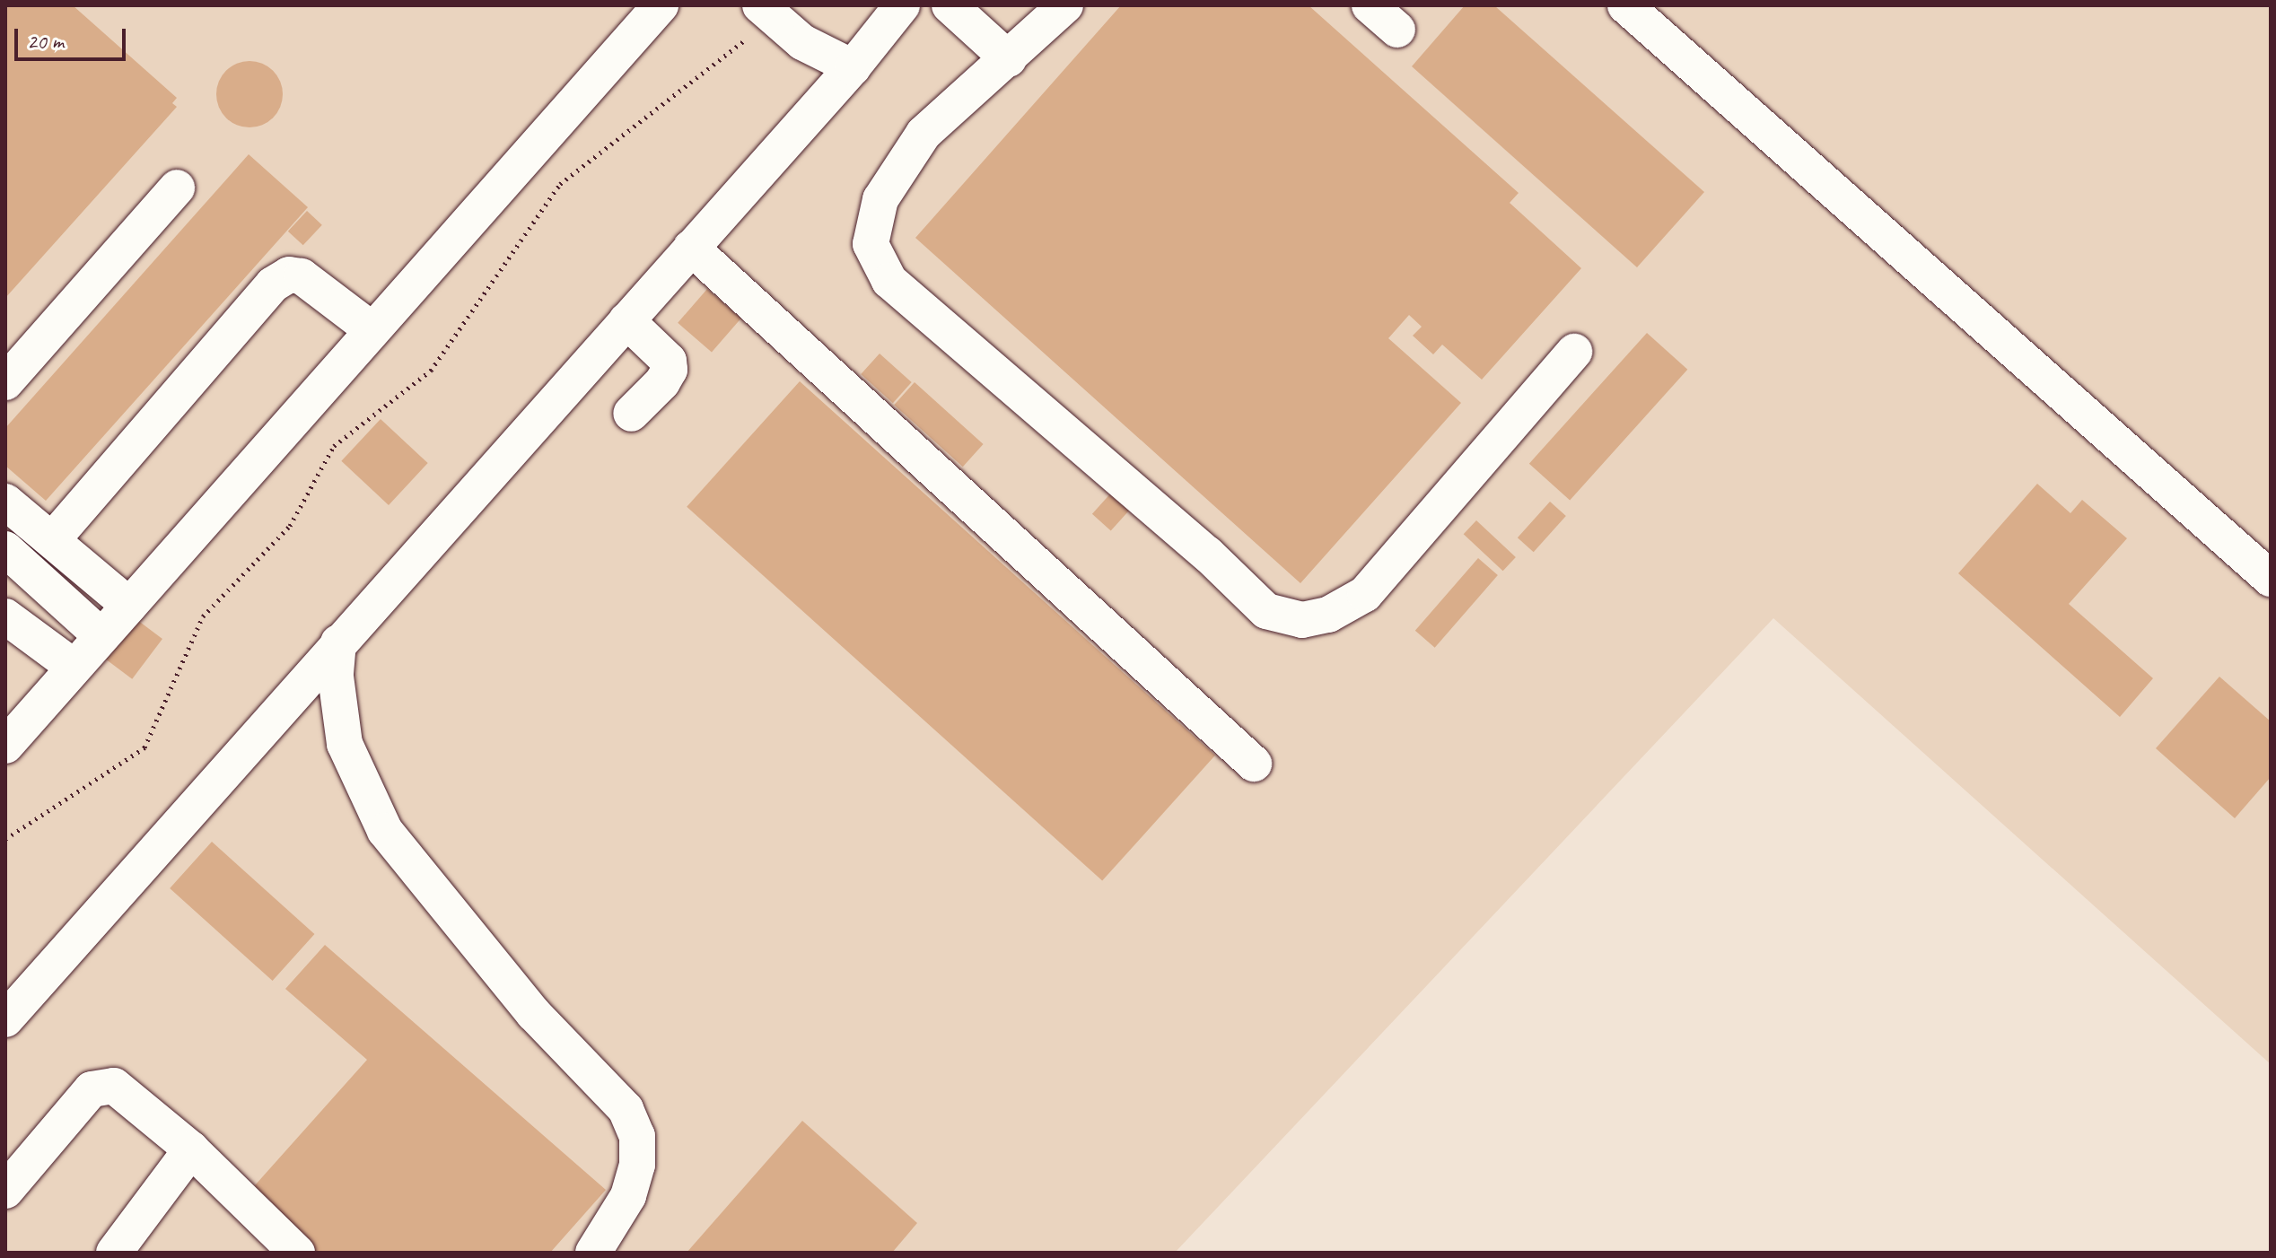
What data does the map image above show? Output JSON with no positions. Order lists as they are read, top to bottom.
{
  "scale_bar": "20 m"
}
